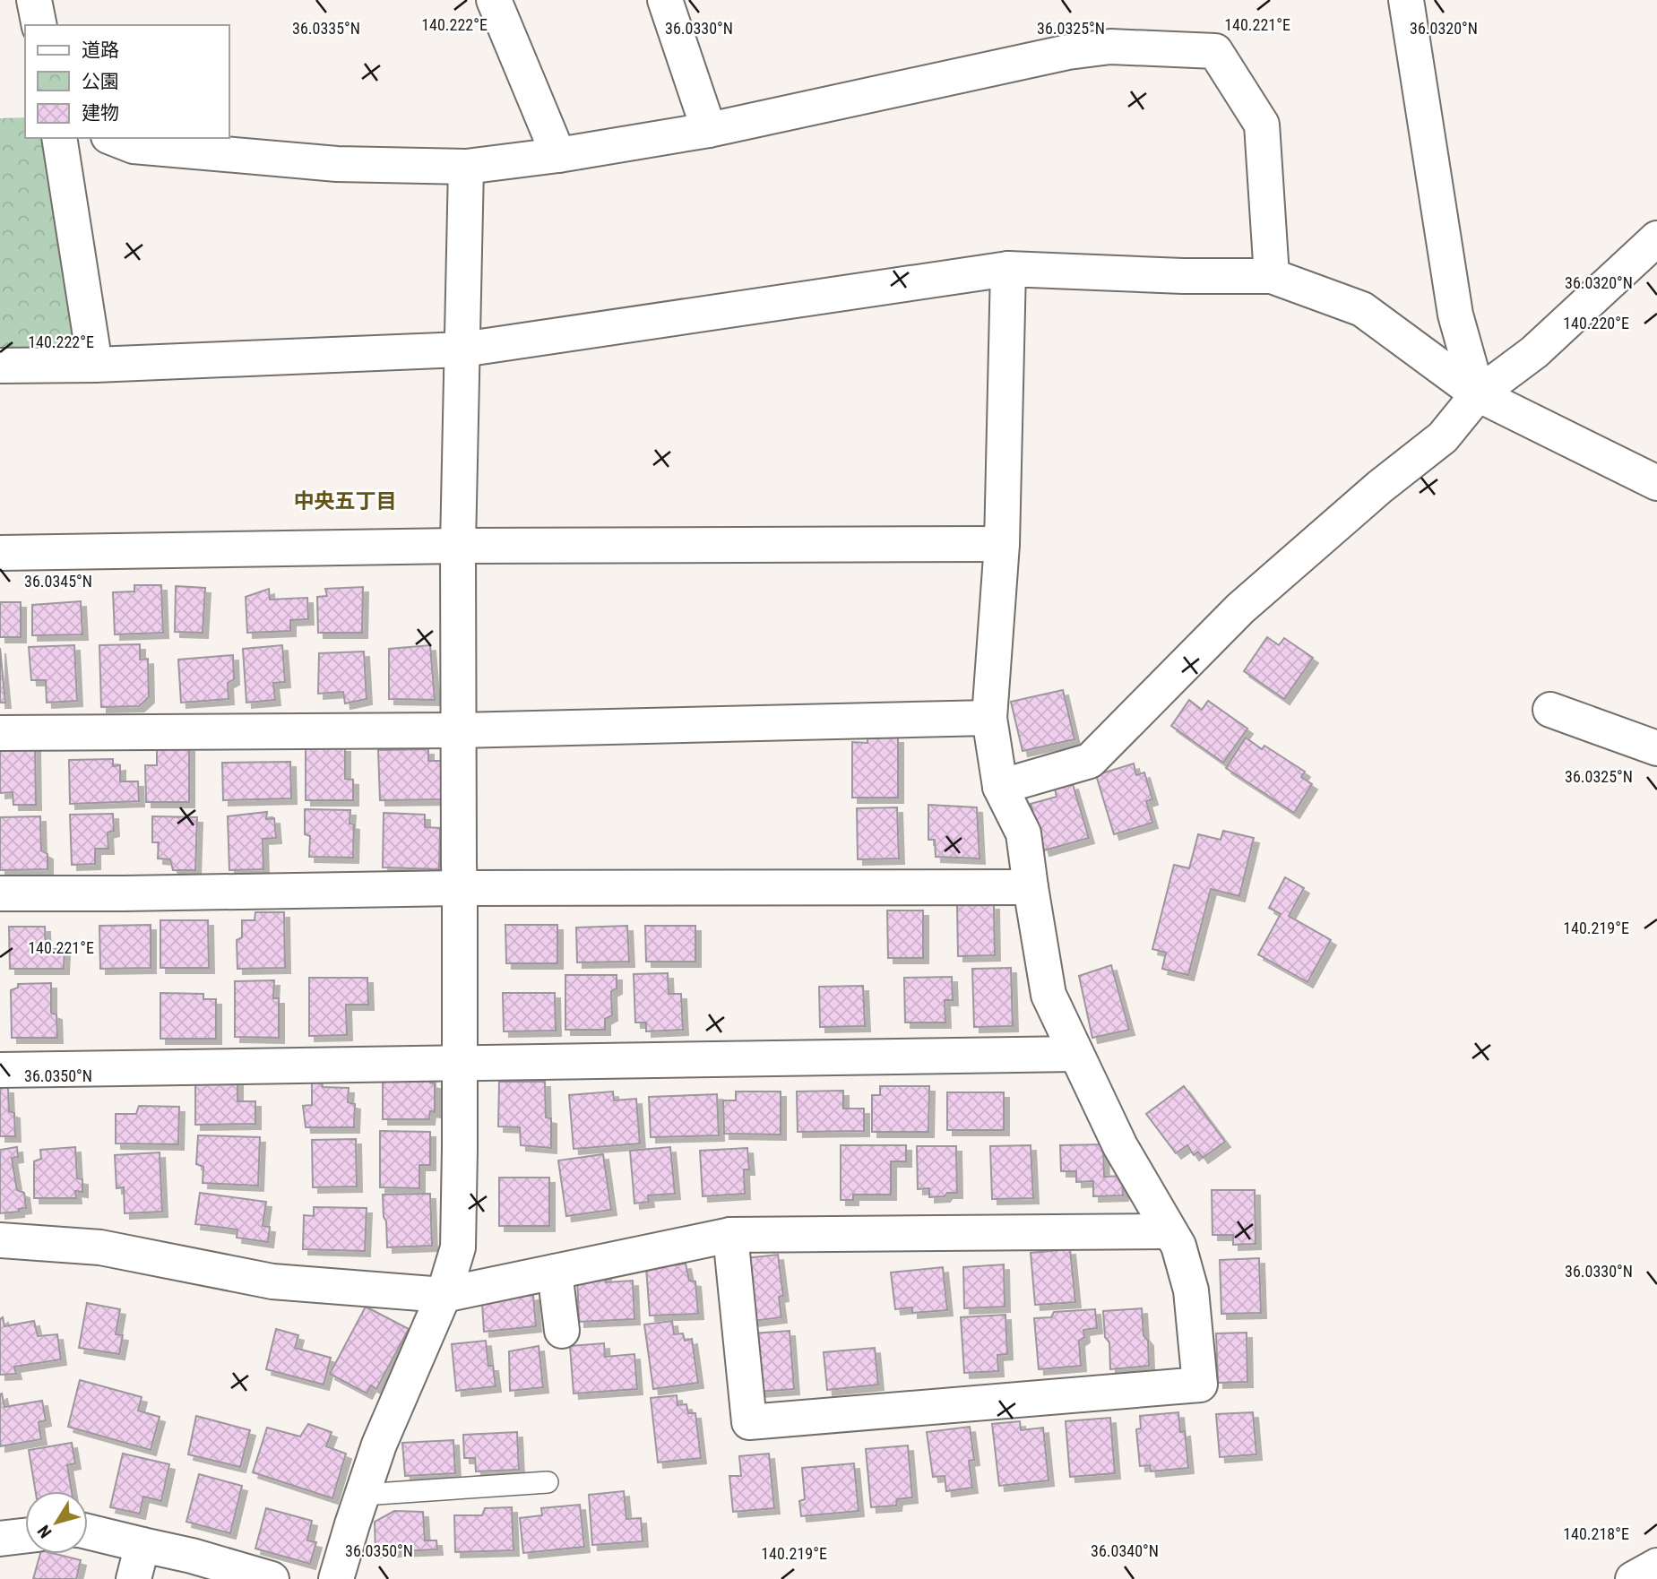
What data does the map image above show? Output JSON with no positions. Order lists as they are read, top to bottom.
{
  "districts": ["中央五丁目"],
  "legend": ["道路", "公園", "建物"],
  "north": "bottom left",
  "coordinates": [
    "140.222°E",
    "140.221°E",
    "36.0335°N",
    "36.0330°N",
    "36.0325°N",
    "36.0320°N",
    "140.220°E",
    "36.0345°N",
    "140.219°E",
    "36.0350°N",
    "140.218°E",
    "36.0340°N"
  ]
}
